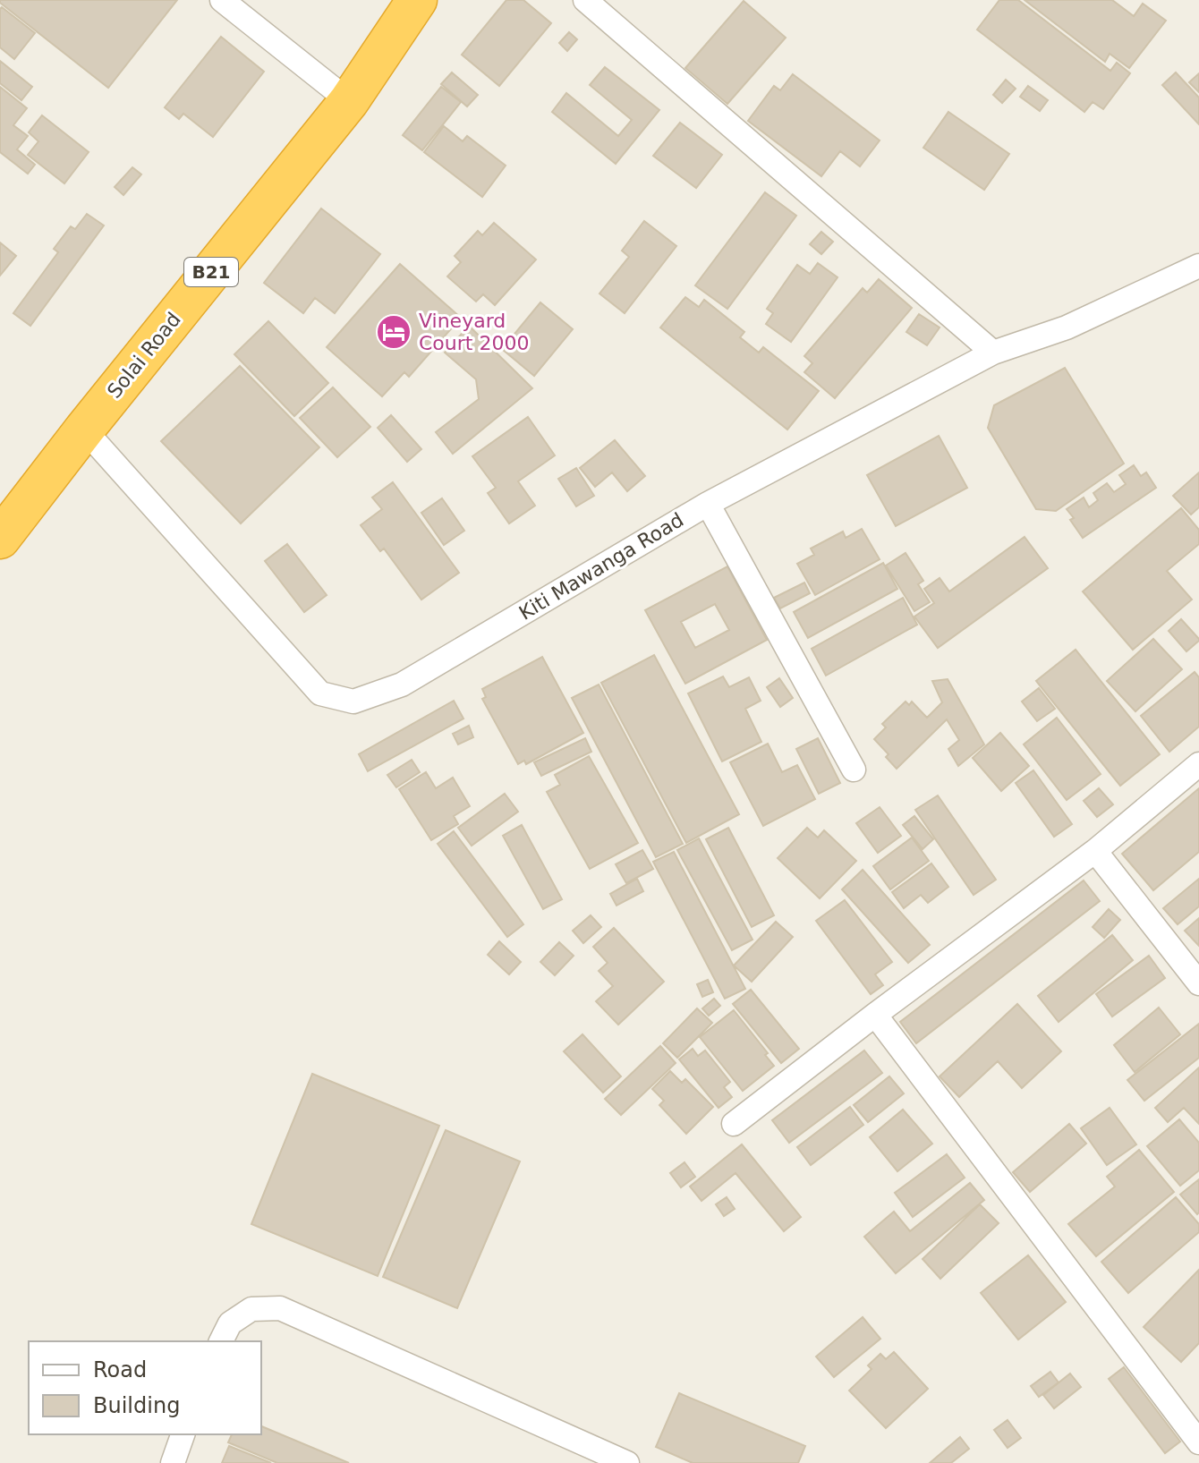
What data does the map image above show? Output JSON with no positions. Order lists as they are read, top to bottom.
{
  "streets": {
    "highway": ["B21", "Solai Road"],
    "street": ["Kiti Mawanga Road"]
  },
  "crossings": [
    ["Solai Road", "Kiti Mawanga Road"]
  ],
  "places": {
    "hotel": ["Vineyard Court 2000"]
  },
  "legend": ["Road", "Building"]
}
